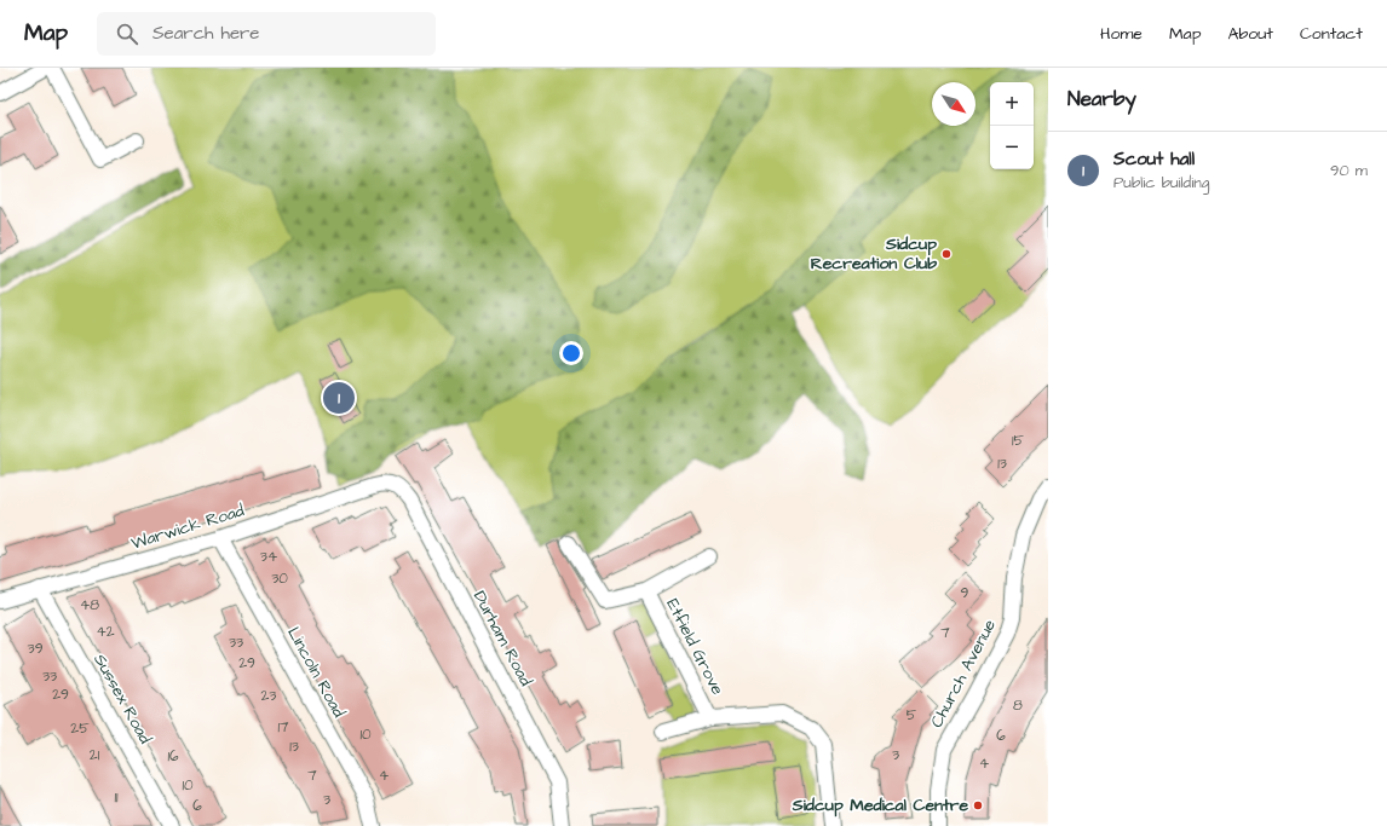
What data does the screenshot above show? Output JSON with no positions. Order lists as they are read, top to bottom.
{
  "streets": {
    "street": [
      "Warwick Road",
      "Durham Road",
      "Etfield Grove",
      "Lincoln Road",
      "Church Avenue",
      "Sussex Road"
    ]
  },
  "crossings": [
    ["Warwick Road", "Durham Road"],
    ["Warwick Road", "Lincoln Road"],
    ["Warwick Road", "Sussex Road"]
  ],
  "places": ["Sidcup Recreation Club", "Sidcup Medical Centre"],
  "house_numbers": [
    "15",
    "13",
    "34",
    "30",
    "9",
    "48",
    "42",
    "7",
    "33",
    "39",
    "29",
    "33",
    "29",
    "23",
    "8",
    "5",
    "17",
    "25",
    "10",
    "6",
    "13",
    "21",
    "3",
    "16",
    "4",
    "7",
    "4",
    "10",
    "11",
    "3",
    "6"
  ],
  "north": "bottom right",
  "page": {
    "header": "Map",
    "search": "Search here",
    "nav": [
      "Home",
      "Map",
      "About",
      "Contact"
    ],
    "heading": "Nearby",
    "map_buttons": ["+", "−"],
    "list": [
      {
        "mark": "1",
        "name": "Scout hall",
        "note": "Public building",
        "value": "90 m"
      }
    ],
    "pins": "1"
  }
}
